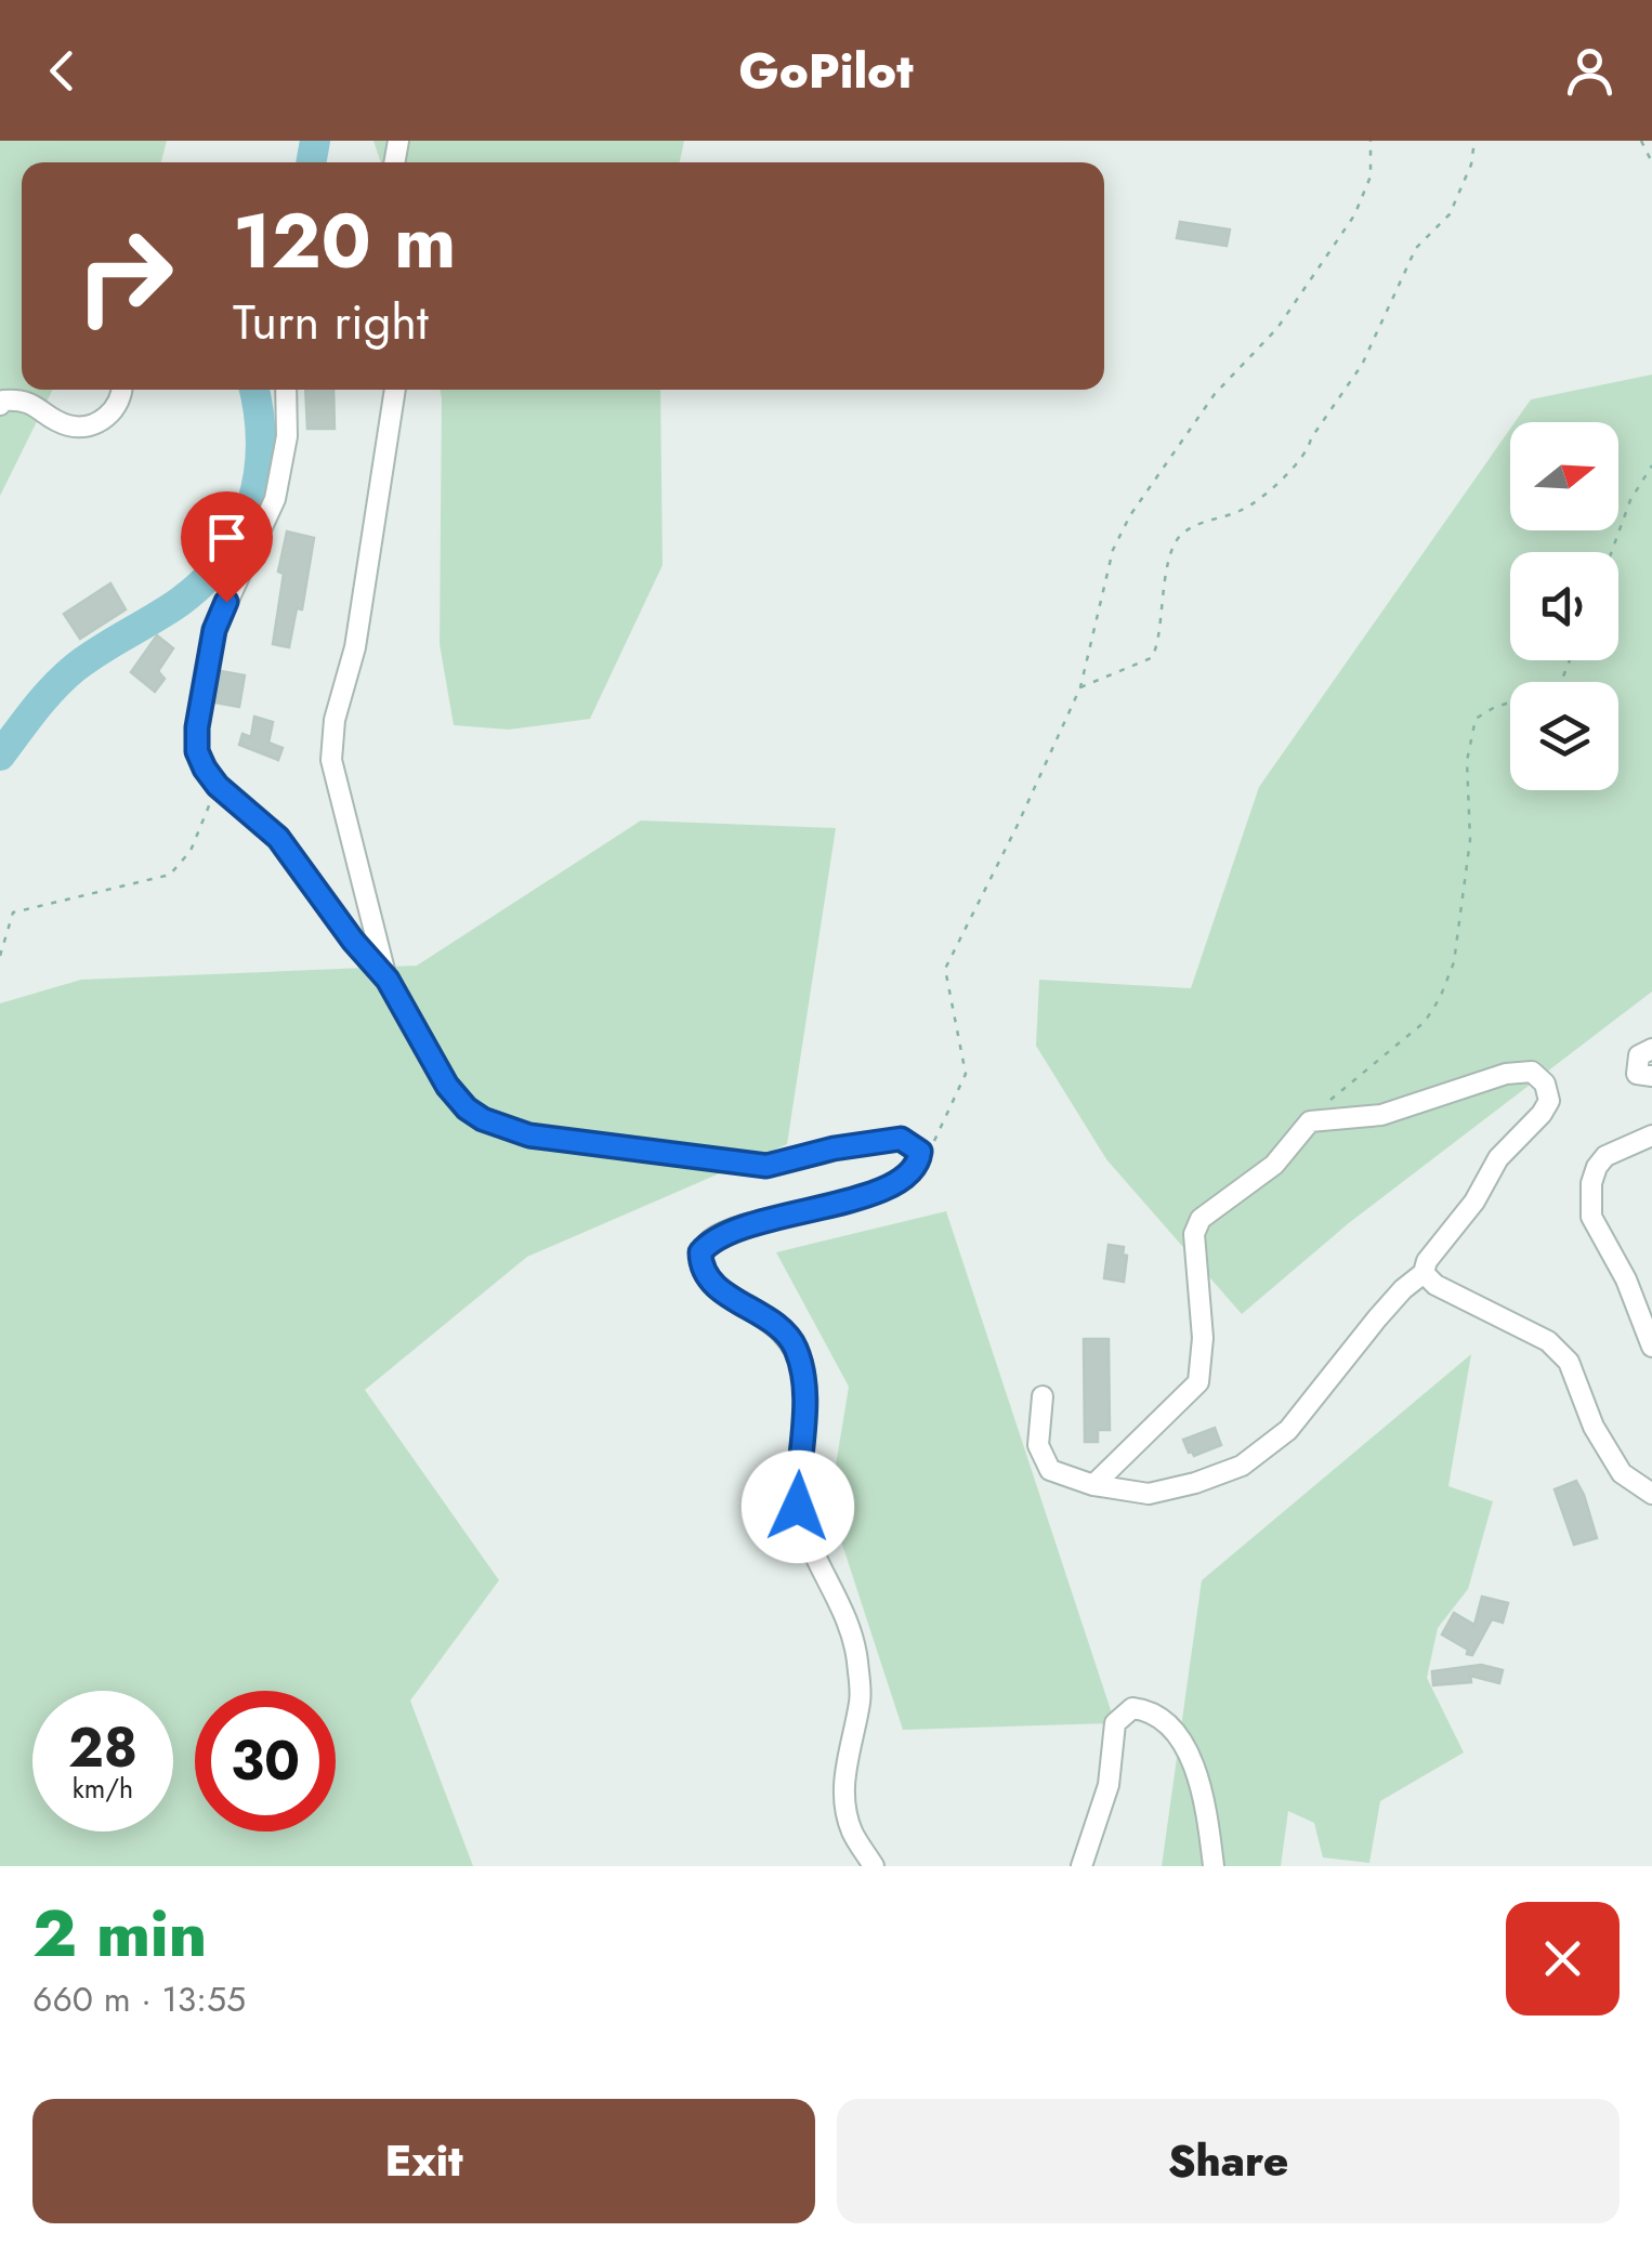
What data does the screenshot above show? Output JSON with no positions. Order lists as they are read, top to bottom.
{
  "north": "right",
  "page": {
    "header": "GoPilot",
    "turn": ["120 m", "Turn right"],
    "speed": "28 km/h",
    "limit": "30",
    "heading": ["2 min", "660 m · 13:55"],
    "buttons": ["Exit", "Share"]
  }
}
